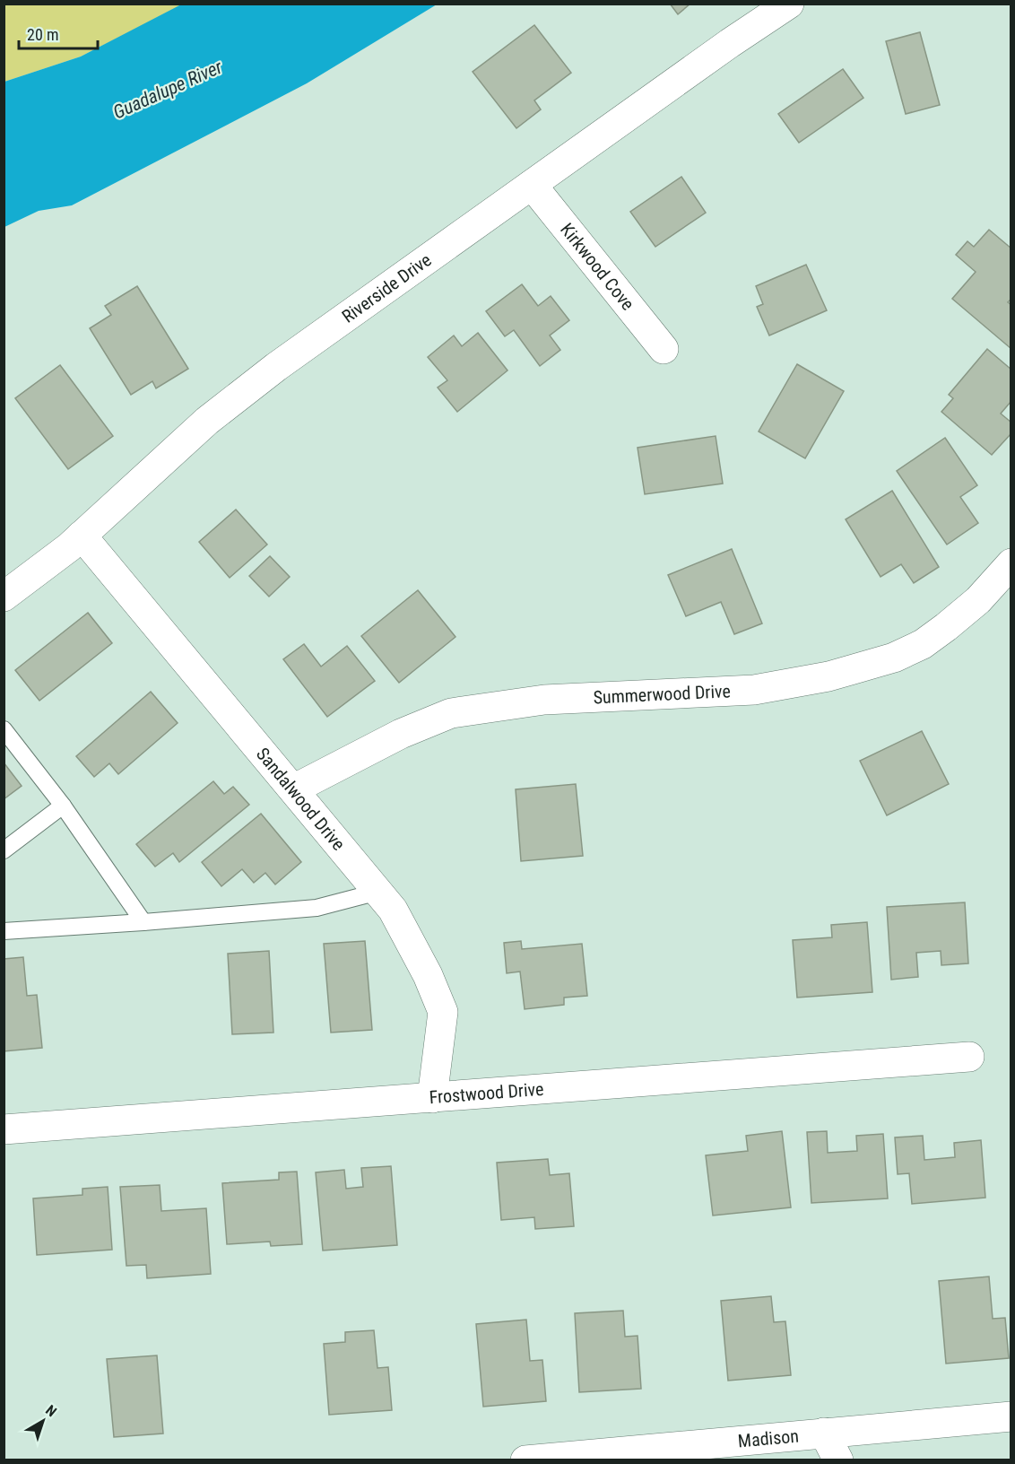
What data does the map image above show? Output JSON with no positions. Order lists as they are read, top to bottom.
{
  "streets": {
    "street": [
      "Kirkwood Cove",
      "Riverside Drive",
      "Summerwood Drive",
      "Sandalwood Drive",
      "Frostwood Drive",
      "Madison"
    ]
  },
  "crossings": [
    ["Kirkwood Cove", "Riverside Drive"],
    ["Riverside Drive", "Sandalwood Drive"],
    ["Summerwood Drive", "Sandalwood Drive"],
    ["Sandalwood Drive", "Frostwood Drive"]
  ],
  "water": ["Guadalupe River"],
  "scale_bar": "20 m",
  "north": "top right"
}
